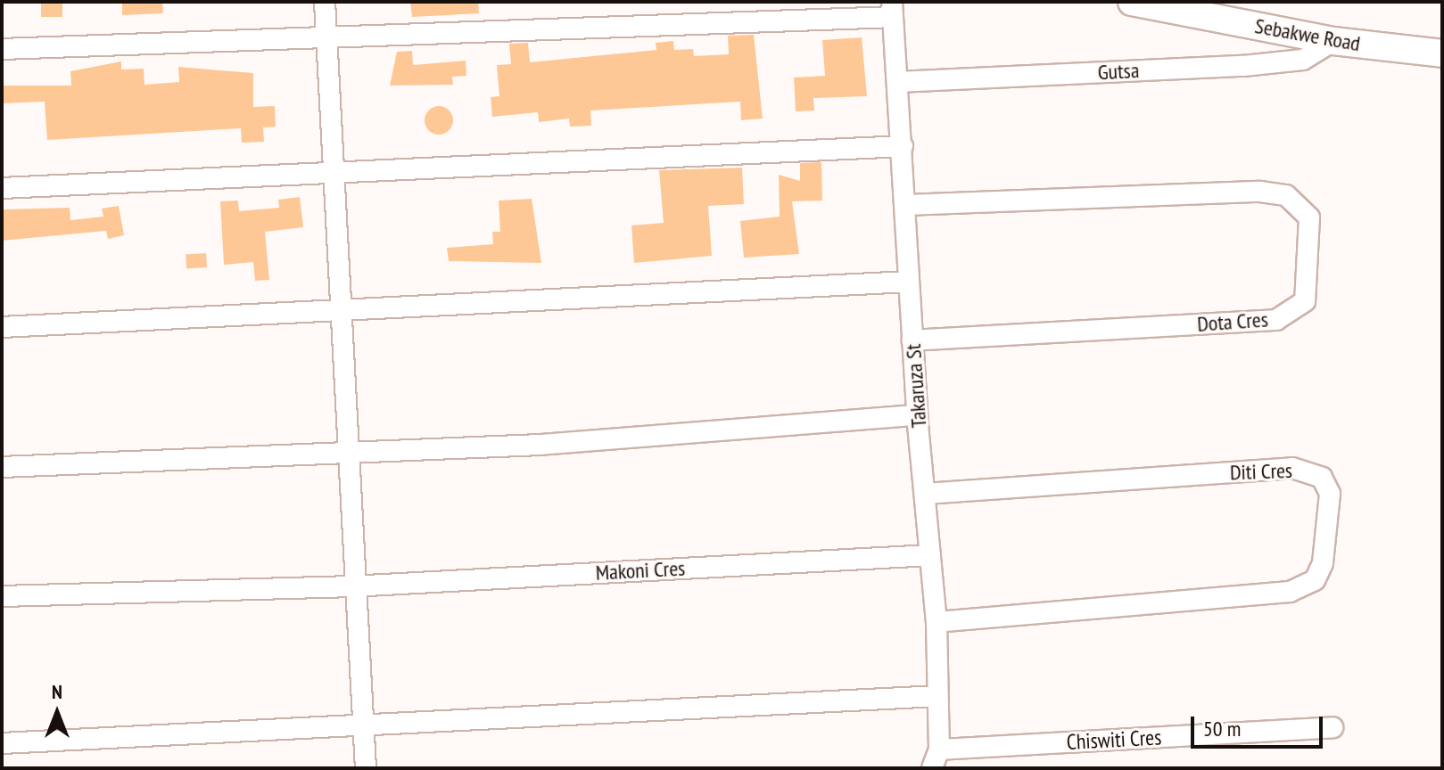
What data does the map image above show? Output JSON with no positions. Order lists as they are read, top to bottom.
{
  "streets": {
    "street": [
      "Sebakwe Road",
      "Gutsa",
      "Dota Cres",
      "Takaruza St",
      "Diti Cres",
      "Makoni Cres",
      "Chiswiti Cres"
    ]
  },
  "crossings": [
    ["Sebakwe Road", "Gutsa"],
    ["Gutsa", "Takaruza St"],
    ["Dota Cres", "Takaruza St"],
    ["Takaruza St", "Diti Cres"],
    ["Takaruza St", "Makoni Cres"],
    ["Takaruza St", "Chiswiti Cres"]
  ],
  "scale_bar": "50 m",
  "north": "top"
}
